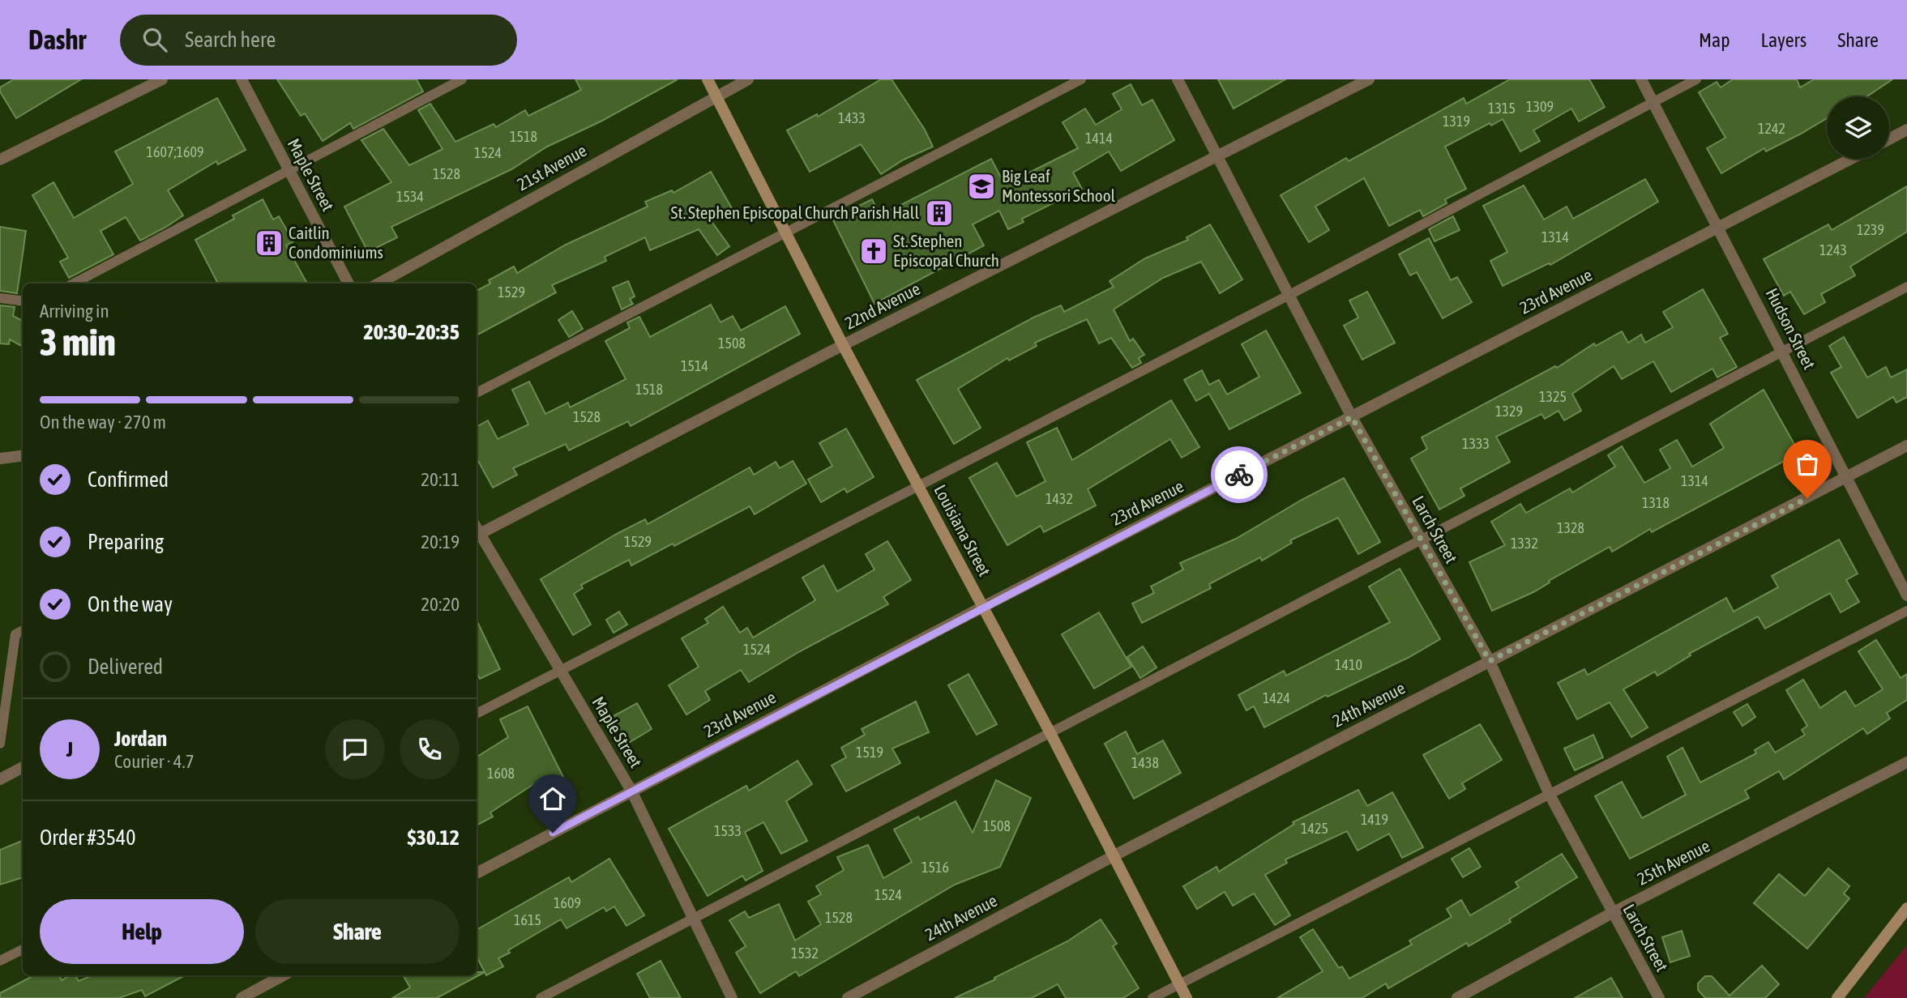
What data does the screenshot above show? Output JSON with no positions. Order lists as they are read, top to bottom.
{
  "streets": {
    "street": [
      "21st Avenue",
      "Maple Street",
      "23rd Avenue",
      "22nd Avenue",
      "Hudson Street",
      "Larch Street",
      "Louisiana Street",
      "24th Avenue",
      "25th Avenue"
    ]
  },
  "crossings": [
    ["21st Avenue", "Louisiana Street"],
    ["Maple Street", "23rd Avenue"],
    ["Maple Street", "22nd Avenue"],
    ["23rd Avenue", "Hudson Street"],
    ["23rd Avenue", "Larch Street"],
    ["23rd Avenue", "Louisiana Street"],
    ["22nd Avenue", "Larch Street"],
    ["22nd Avenue", "Louisiana Street"],
    ["Hudson Street", "24th Avenue"],
    ["Larch Street", "24th Avenue"],
    ["Larch Street", "25th Avenue"],
    ["Louisiana Street", "24th Avenue"]
  ],
  "places": {
    "school or university": ["Big Leaf Montessori School"],
    "building": ["St. Stephen Episcopal Church Parish Hall", "Caitlin Condominiums"],
    "church": ["St. Stephen Episcopal Church"]
  },
  "house_numbers": [
    "1309",
    "1315",
    "1433",
    "1319",
    "1242",
    "1518",
    "1414",
    "1607;1609",
    "1524",
    "1528",
    "1534",
    "1239",
    "1314",
    "1243",
    "1529",
    "1508",
    "1514",
    "1518",
    "1325",
    "1329",
    "1528",
    "1333",
    "1314",
    "1432",
    "1318",
    "1328",
    "1529",
    "1332",
    "1524",
    "1410",
    "1424",
    "1519",
    "1438",
    "1608",
    "1419",
    "1508",
    "1425",
    "1533",
    "1516",
    "1524",
    "1609",
    "1528",
    "1615",
    "1532"
  ],
  "page": {
    "header": "Dashr",
    "search": "Search here",
    "nav": ["Map", "Layers", "Share"],
    "heading": ["3 min", "Arriving in", "20:30–20:35"],
    "panel": [
      "Jordan",
      "Courier · 4.7",
      "Order #3540",
      "$30.12"
    ],
    "bar": "On the way · 270 m",
    "list": [
      ["Confirmed", "20:11"],
      ["Preparing", "20:19"],
      ["On the way", "20:20"],
      "Delivered"
    ],
    "round": "J",
    "buttons": ["Help", "Share"]
  }
}
